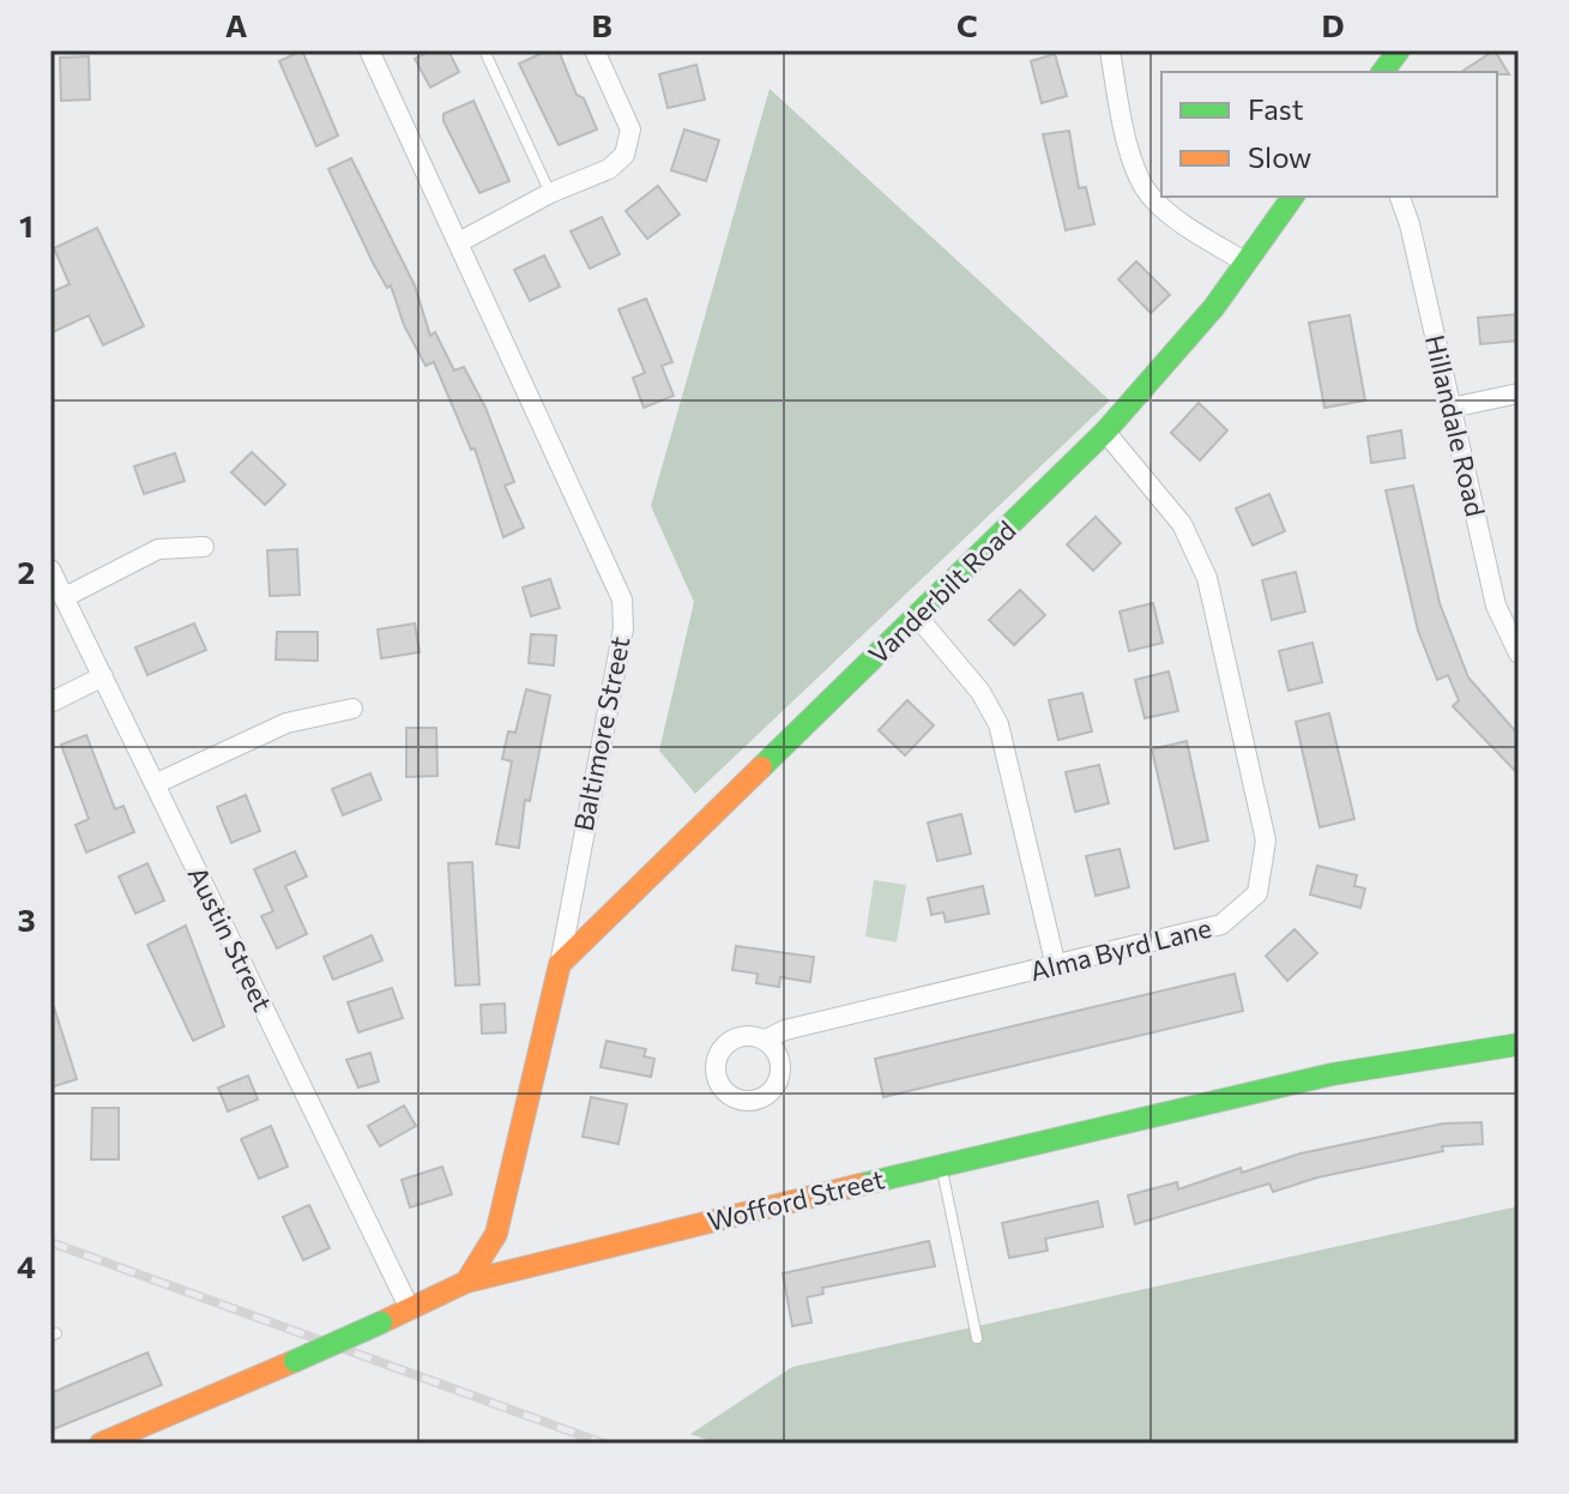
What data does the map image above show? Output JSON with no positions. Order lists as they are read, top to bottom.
{
  "streets": {
    "street": [
      "Hillandale Road",
      "Vanderbilt Road",
      "Baltimore Street",
      "Austin Street",
      "Alma Byrd Lane",
      "Wofford Street"
    ]
  },
  "crossings": [
    ["Vanderbilt Road", "Baltimore Street"],
    ["Vanderbilt Road", "Alma Byrd Lane"],
    ["Baltimore Street", "Wofford Street"],
    ["Austin Street", "Wofford Street"]
  ],
  "legend": ["Fast", "Slow"],
  "grid": {
    "columns": [
      "A",
      "B",
      "C",
      "D"
    ],
    "rows": [
      "1",
      "2",
      "3",
      "4"
    ]
  }
}
